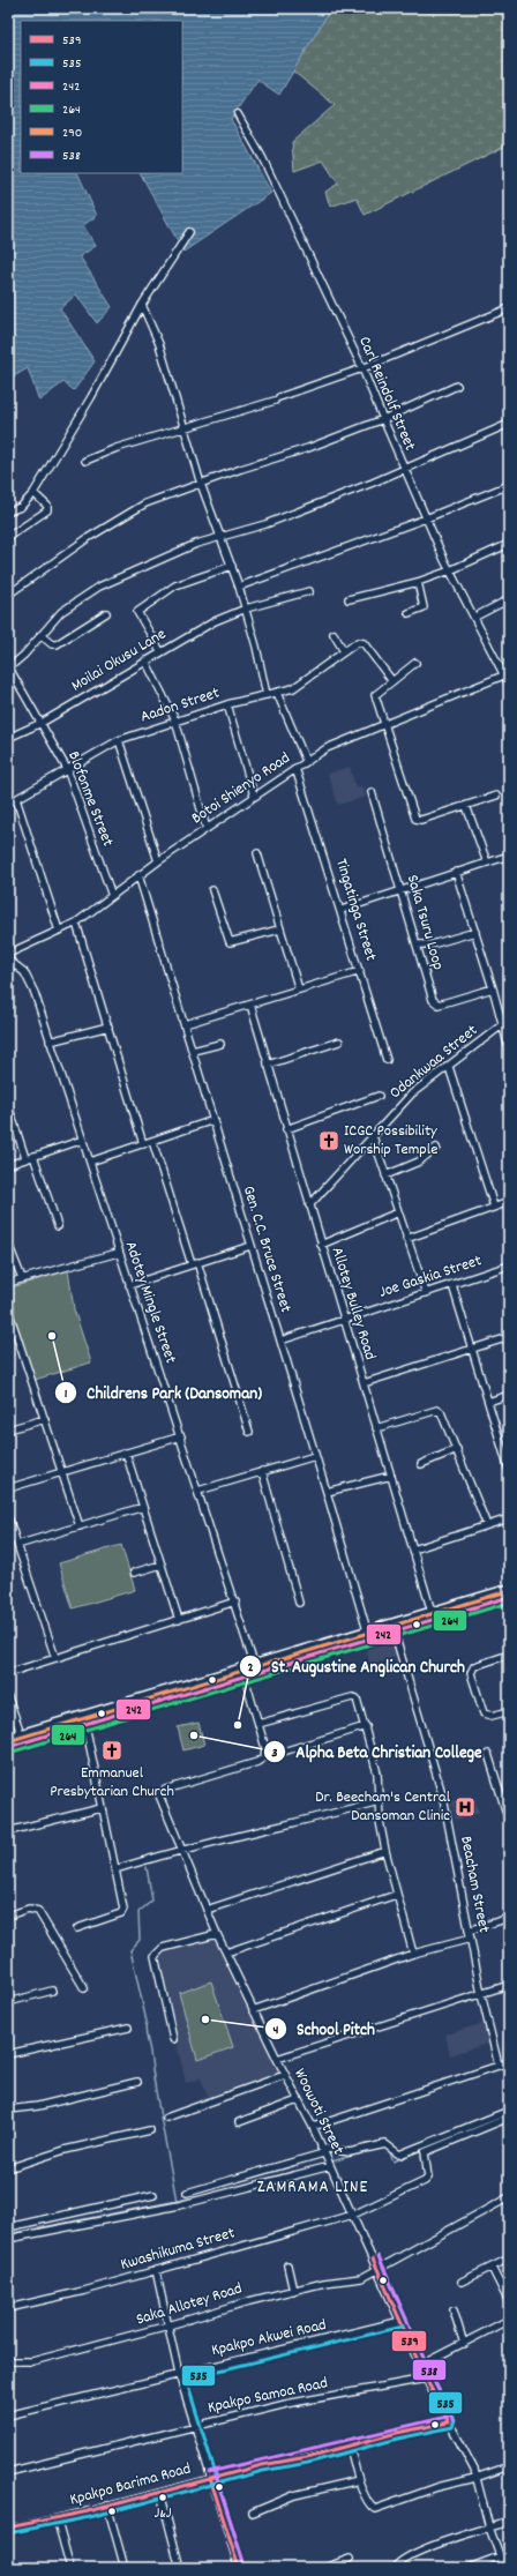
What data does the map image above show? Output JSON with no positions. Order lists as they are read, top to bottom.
{
  "streets": {
    "street": [
      "Carl Reindolf Street",
      "Moilai Okusu Lane",
      "Aadon Street",
      "Botoi Shienyo Road",
      "Blofonme Street",
      "Tingatinga Street",
      "Saka Tsuru Loop",
      "Odankwaa Street",
      "Gen. C.C. Bruce Street",
      "Joe Gaskia Street",
      "Adotey Mingle Street",
      "Allotey Bulley Road",
      "Beacham Street",
      "Woowoti Street",
      "Kwashikuma Street",
      "Saka Allotey Road",
      "Kpakpo Akwei Road",
      "Kpakpo Samoa Road",
      "Kpakpo Barima Road"
    ]
  },
  "crossings": [
    ["Carl Reindolf Street", "Botoi Shienyo Road"],
    ["Moilai Okusu Lane", "Blofonme Street"],
    ["Aadon Street", "Blofonme Street"],
    ["Botoi Shienyo Road", "Blofonme Street"],
    ["Botoi Shienyo Road", "Tingatinga Street"],
    ["Botoi Shienyo Road", "Gen. C.C. Bruce Street"],
    ["Odankwaa Street", "Allotey Bulley Road"],
    ["Gen. C.C. Bruce Street", "Joe Gaskia Street"],
    ["Joe Gaskia Street", "Allotey Bulley Road"],
    ["Woowoti Street", "Kwashikuma Street"],
    ["Woowoti Street", "Saka Allotey Road"],
    ["Woowoti Street", "Kpakpo Akwei Road"],
    ["Woowoti Street", "Kpakpo Samoa Road"],
    ["Woowoti Street", "Kpakpo Barima Road"]
  ],
  "districts": ["ZAMRAMA LINE"],
  "places": {
    "church": ["ICGC Possibility Worship Temple", "Emmanuel Presbytarian Church"],
    "other": [
      "Childrens Park (Dansoman)",
      "St. Augustine Anglican Church",
      "Alpha Beta Christian College",
      "School Pitch",
      "J&J"
    ],
    "hospital": ["Dr. Beecham's Central Dansoman Clinic"]
  },
  "lines": [
    "transit line 290",
    "transit line 242",
    "transit line 264",
    "transit line 535",
    "transit line 538",
    "transit line 539"
  ],
  "legend": [
    "539",
    "535",
    "242",
    "264",
    "290",
    "538"
  ]
}
